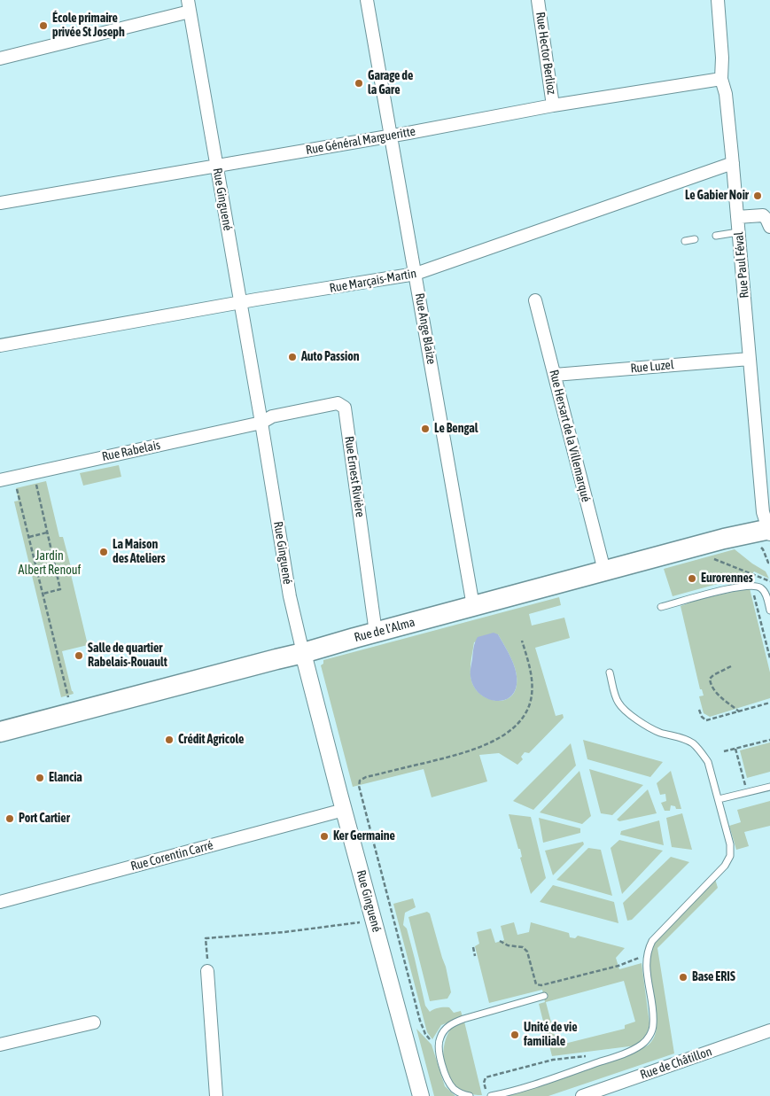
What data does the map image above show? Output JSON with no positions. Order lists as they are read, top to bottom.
{
  "streets": {
    "main road": ["Rue de l'Alma"],
    "street": [
      "Rue Hector Berlioz",
      "Rue Général Margueritte",
      "Rue Ginguené",
      "Rue Paul Féval",
      "Rue Marçais-Martin",
      "Rue Ange Blaize",
      "Rue Luzel",
      "Rue Hersart de la Villemarqué",
      "Rue Rabelais",
      "Rue Ernest Rivière",
      "Rue Corentin Carré",
      "Rue de Châtillon"
    ]
  },
  "crossings": [
    ["Rue Hector Berlioz", "Rue Général Margueritte"],
    ["Rue Général Margueritte", "Rue Ginguené"],
    ["Rue Général Margueritte", "Rue Paul Féval"],
    ["Rue Général Margueritte", "Rue Ange Blaize"],
    ["Rue Ginguené", "Rue Marçais-Martin"],
    ["Rue Ginguené", "Rue Rabelais"],
    ["Rue Ginguené", "Rue Ernest Rivière"],
    ["Rue Ginguené", "Rue de l'Alma"],
    ["Rue Ginguené", "Rue Corentin Carré"],
    ["Rue Paul Féval", "Rue Marçais-Martin"],
    ["Rue Paul Féval", "Rue Luzel"],
    ["Rue Paul Féval", "Rue de l'Alma"],
    ["Rue Marçais-Martin", "Rue Ange Blaize"],
    ["Rue Ange Blaize", "Rue de l'Alma"],
    ["Rue Luzel", "Rue Hersart de la Villemarqué"],
    ["Rue Hersart de la Villemarqué", "Rue de l'Alma"],
    ["Rue Rabelais", "Rue Ernest Rivière"],
    ["Rue Ernest Rivière", "Rue de l'Alma"]
  ],
  "parks": ["Jardin Albert Renouf"],
  "places": [
    "École primaire privée St Joseph",
    "Garage de la Gare",
    "Le Gabier Noir",
    "Auto Passion",
    "Le Bengal",
    "La Maison des Ateliers",
    "Eurorennes",
    "Salle de quartier Rabelais-Rouault",
    "Crédit Agricole",
    "Elancia",
    "Port Cartier",
    "Ker Germaine",
    "Base ERIS",
    "Unité de vie familiale"
  ]
}
